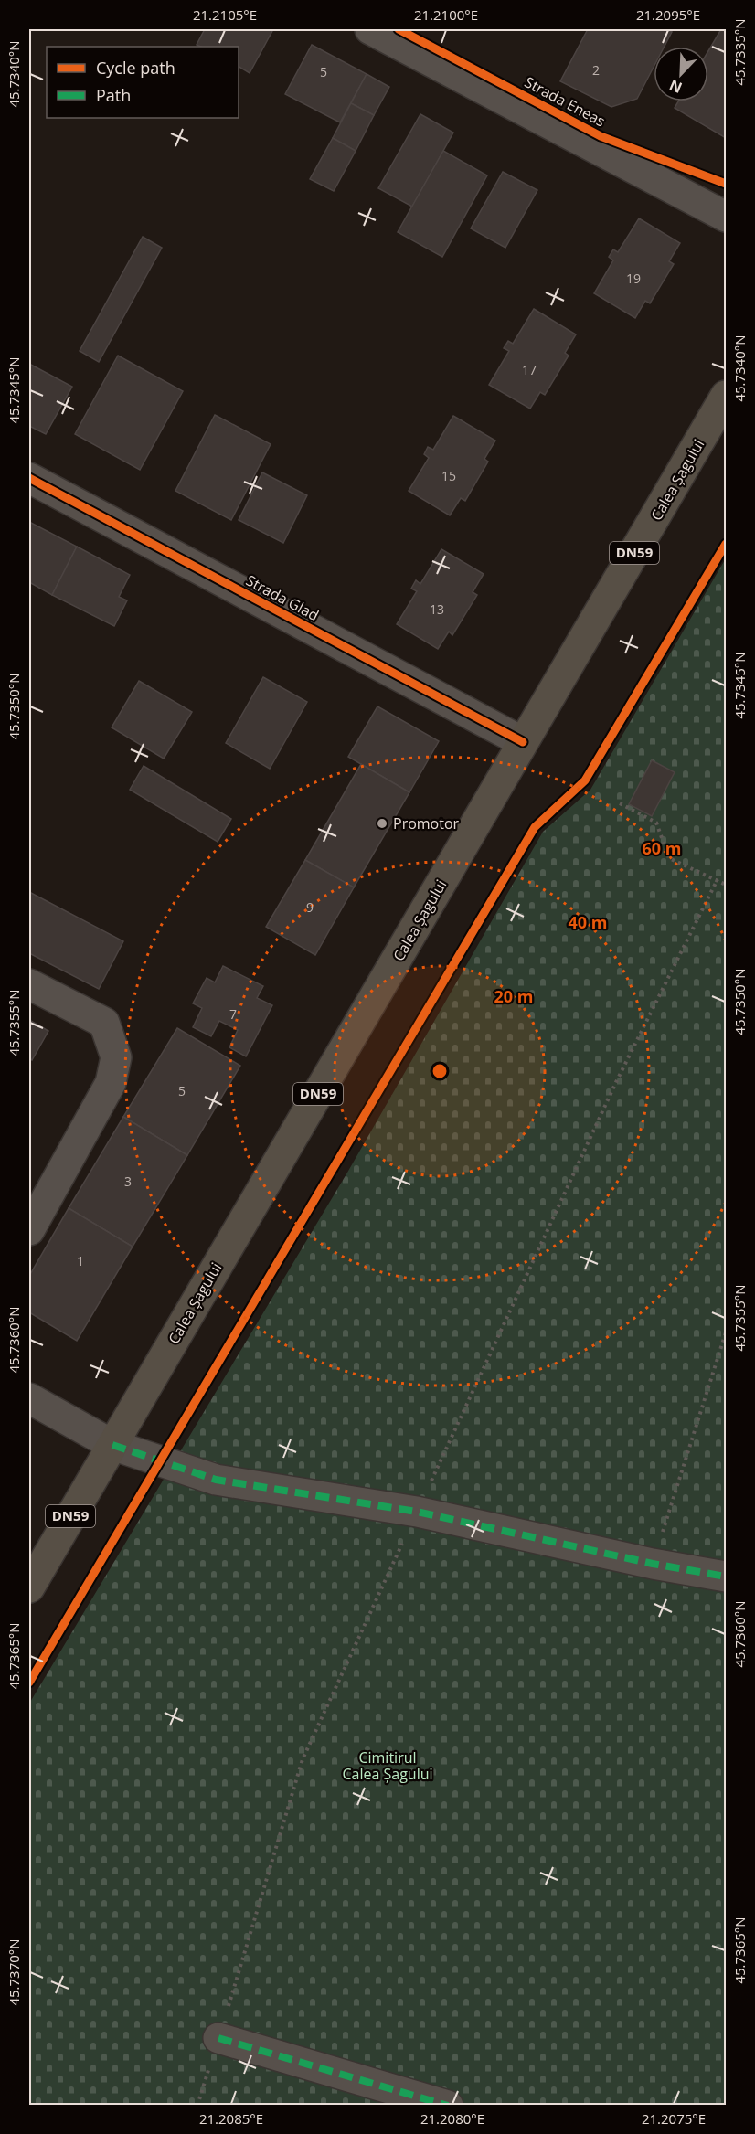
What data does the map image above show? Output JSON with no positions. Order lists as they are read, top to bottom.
{
  "streets": {
    "main road": ["Calea Șagului", "DN59"],
    "street": ["Strada Eneas", "Strada Glad"]
  },
  "crossings": [
    ["Calea Șagului", "DN59"],
    ["Calea Șagului", "Strada Glad"]
  ],
  "parks": ["Cimitirul Calea Șagului"],
  "places": ["Promotor"],
  "house_numbers": [
    "2",
    "5",
    "19",
    "17",
    "15",
    "13",
    "9",
    "7",
    "5",
    "3",
    "1"
  ],
  "legend": ["Cycle path", "Path"],
  "north": "bottom left",
  "coordinates": [
    "21.2105°E",
    "21.2100°E",
    "21.2095°E",
    "45.7335°N",
    "45.7340°N",
    "45.7345°N",
    "45.7350°N",
    "45.7355°N",
    "45.7360°N",
    "45.7365°N",
    "45.7370°N",
    "21.2085°E",
    "21.2080°E",
    "21.2075°E"
  ],
  "rings": ["60 m", "40 m", "20 m"]
}
